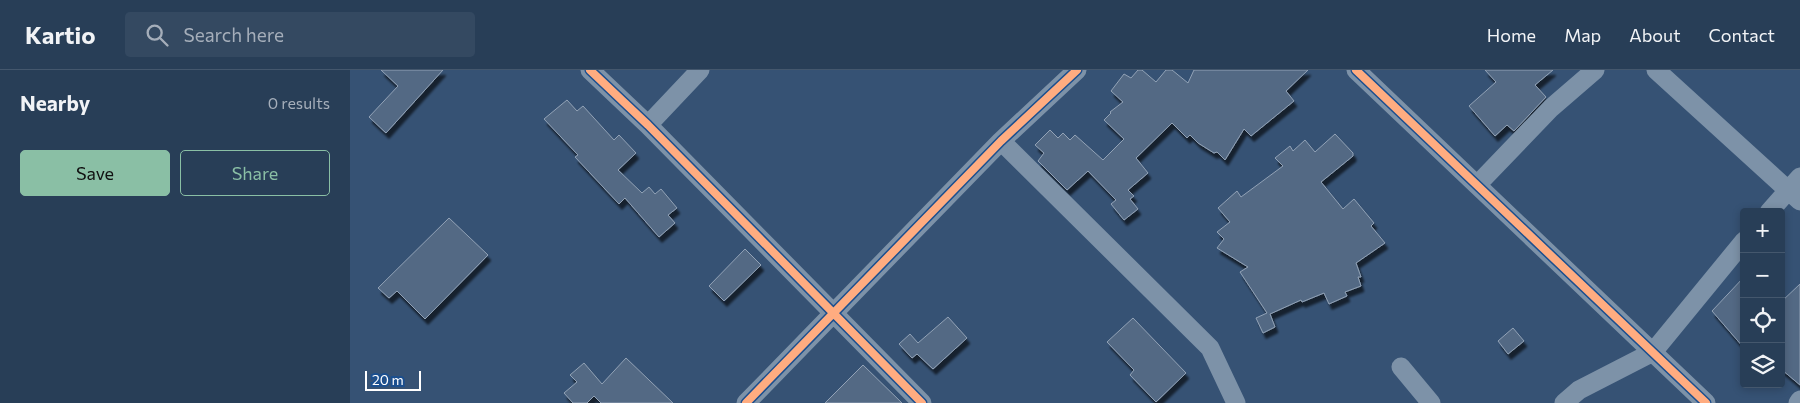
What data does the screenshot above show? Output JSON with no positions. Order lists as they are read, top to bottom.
{
  "scale_bar": "20 m",
  "page": {
    "header": "Kartio",
    "search": "Search here",
    "nav": [
      "Home",
      "Map",
      "About",
      "Contact"
    ],
    "heading": ["Nearby", "0 results"],
    "buttons": ["Save", "Share"],
    "map_buttons": ["+", "−"],
    "scale": "20 m"
  }
}
